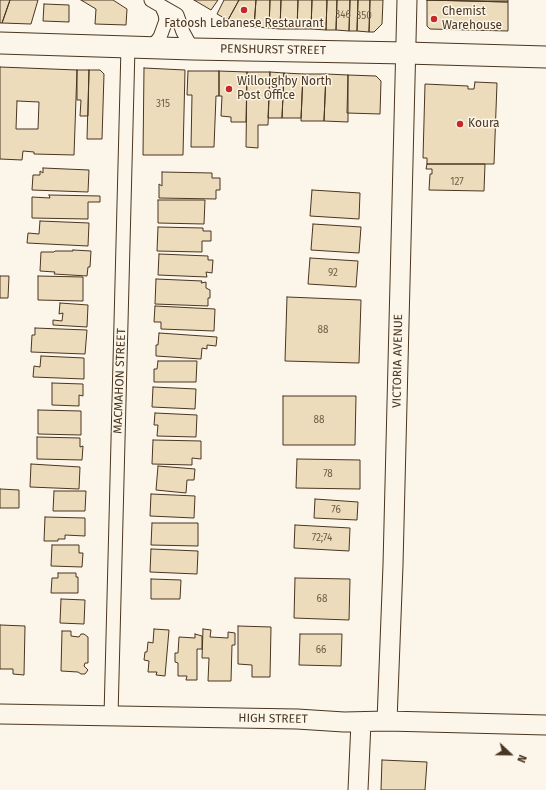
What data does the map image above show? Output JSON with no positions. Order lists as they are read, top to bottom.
{
  "streets": {
    "main road": ["PENSHURST STREET"],
    "street": ["VICTORIA AVENUE", "MACMAHON STREET", "HIGH STREET"]
  },
  "crossings": [
    ["PENSHURST STREET", "VICTORIA AVENUE"],
    ["PENSHURST STREET", "MACMAHON STREET"],
    ["VICTORIA AVENUE", "HIGH STREET"],
    ["MACMAHON STREET", "HIGH STREET"]
  ],
  "places": [
    "Fatoosh Lebanese Restaurant",
    "Chemist Warehouse",
    "Willoughby North Post Office",
    "Koura"
  ],
  "house_numbers": [
    "346",
    "350",
    "315",
    "127",
    "92",
    "88",
    "88",
    "78",
    "76",
    "72;74",
    "68",
    "66"
  ],
  "north": "right"
}
